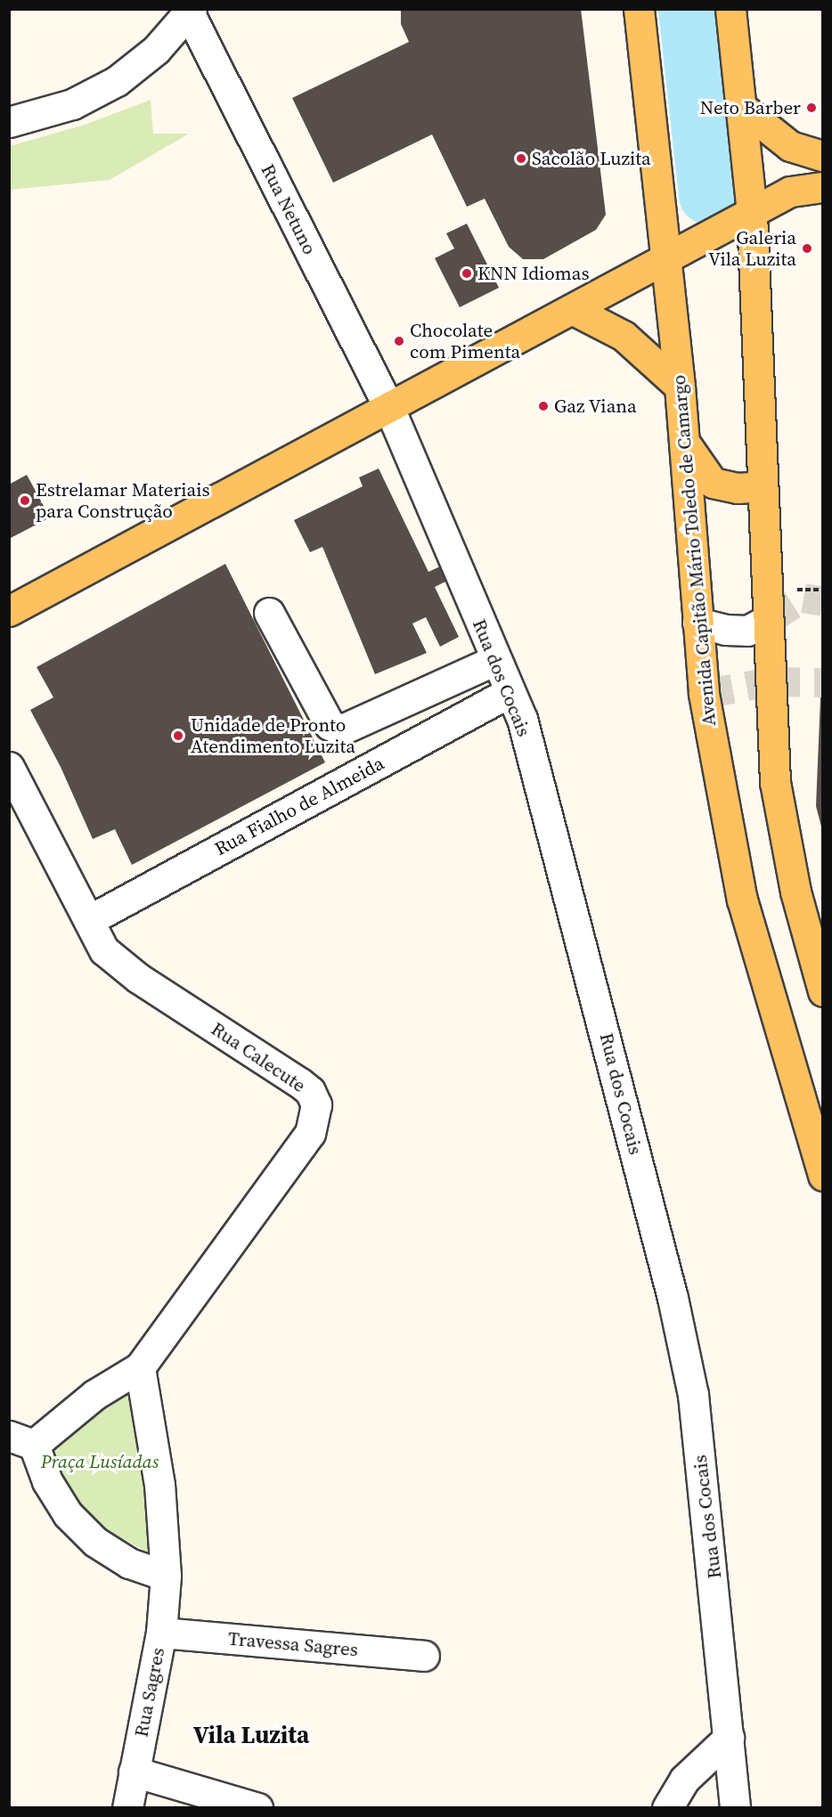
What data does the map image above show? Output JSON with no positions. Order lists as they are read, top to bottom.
{
  "streets": {
    "main road": ["Avenida Capitão Mário Toledo de Camargo"],
    "street": [
      "Rua Netuno",
      "Rua dos Cocais",
      "Rua Fialho de Almeida",
      "Rua Calecute",
      "Travessa Sagres",
      "Rua Sagres"
    ]
  },
  "crossings": [
    ["Rua Netuno", "Rua dos Cocais"],
    ["Rua dos Cocais", "Rua Fialho de Almeida"],
    ["Rua Fialho de Almeida", "Rua Calecute"],
    ["Travessa Sagres", "Rua Sagres"]
  ],
  "districts": ["Vila Luzita"],
  "parks": ["Praça Lusíadas"],
  "places": [
    "Neto Barber",
    "Sacolão Luzita",
    "Galeria Vila Luzita",
    "KNN Idiomas",
    "Chocolate com Pimenta",
    "Gaz Viana",
    "Estrelamar Materiais para Construção",
    "Unidade de Pronto Atendimento Luzita"
  ]
}
